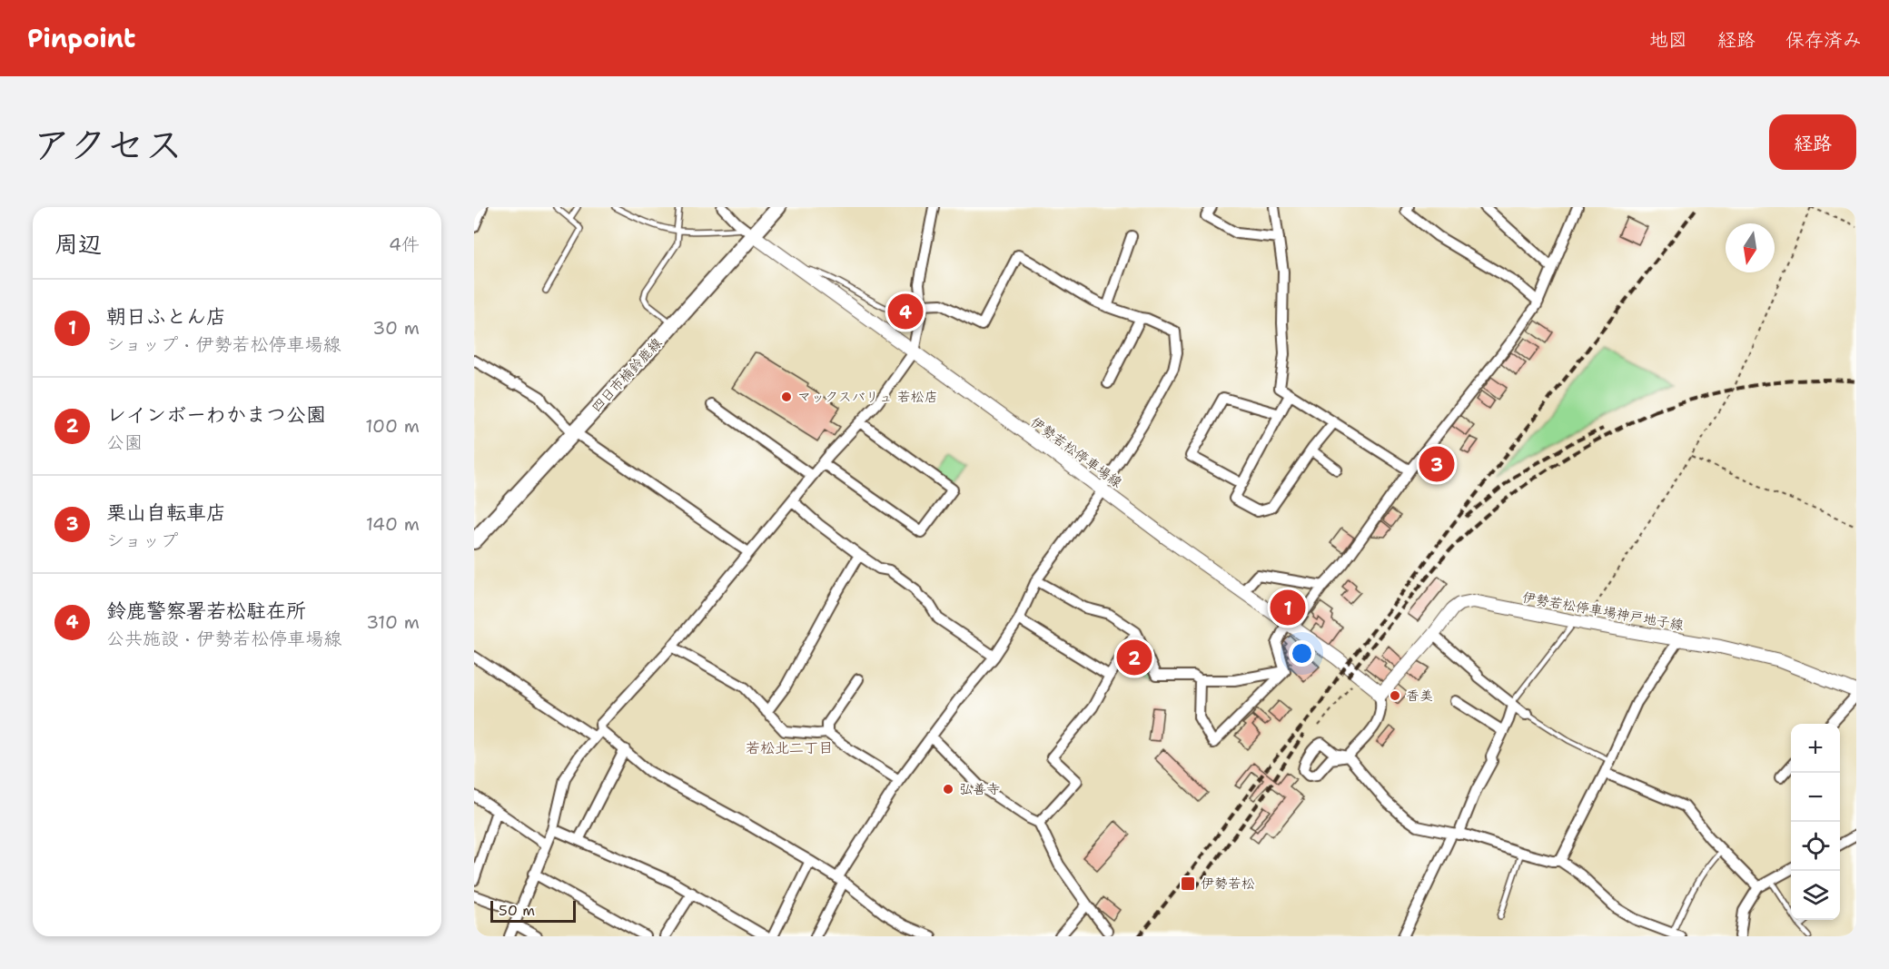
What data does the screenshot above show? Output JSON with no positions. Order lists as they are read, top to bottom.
{
  "streets": {
    "main road": ["四日市楠鈴鹿線", "伊勢若松停車場線", "伊勢若松停車場神戸地子線"]
  },
  "crossings": [
    ["四日市楠鈴鹿線", "伊勢若松停車場線"],
    ["伊勢若松停車場線", "伊勢若松停車場神戸地子線"]
  ],
  "districts": ["若松北二丁目"],
  "places": {
    "other": ["マックスバリュ 若松店", "香美", "弘善寺"],
    "transit": ["伊勢若松"]
  },
  "scale_bar": "50 m",
  "north": "bottom",
  "page": {
    "header": "Pinpoint",
    "nav": ["地図", "経路", "保存済み"],
    "title": "アクセス",
    "buttons": "経路",
    "heading": ["周辺", "4件"],
    "list": [
      {
        "mark": "1",
        "name": "朝日ふとん店",
        "note": "ショップ · 伊勢若松停車場線",
        "value": "30 m"
      },
      {
        "mark": "2",
        "name": "レインボーわかまつ公園",
        "note": "公園",
        "value": "100 m"
      },
      {
        "mark": "3",
        "name": "栗山自転車店",
        "note": "ショップ",
        "value": "140 m"
      },
      {
        "mark": "4",
        "name": "鈴鹿警察署若松駐在所",
        "note": "公共施設 · 伊勢若松停車場線",
        "value": "310 m"
      }
    ],
    "pins": [
      "4",
      "3",
      "1",
      "2"
    ],
    "map_buttons": ["+", "−"],
    "scale": "50 m"
  }
}
